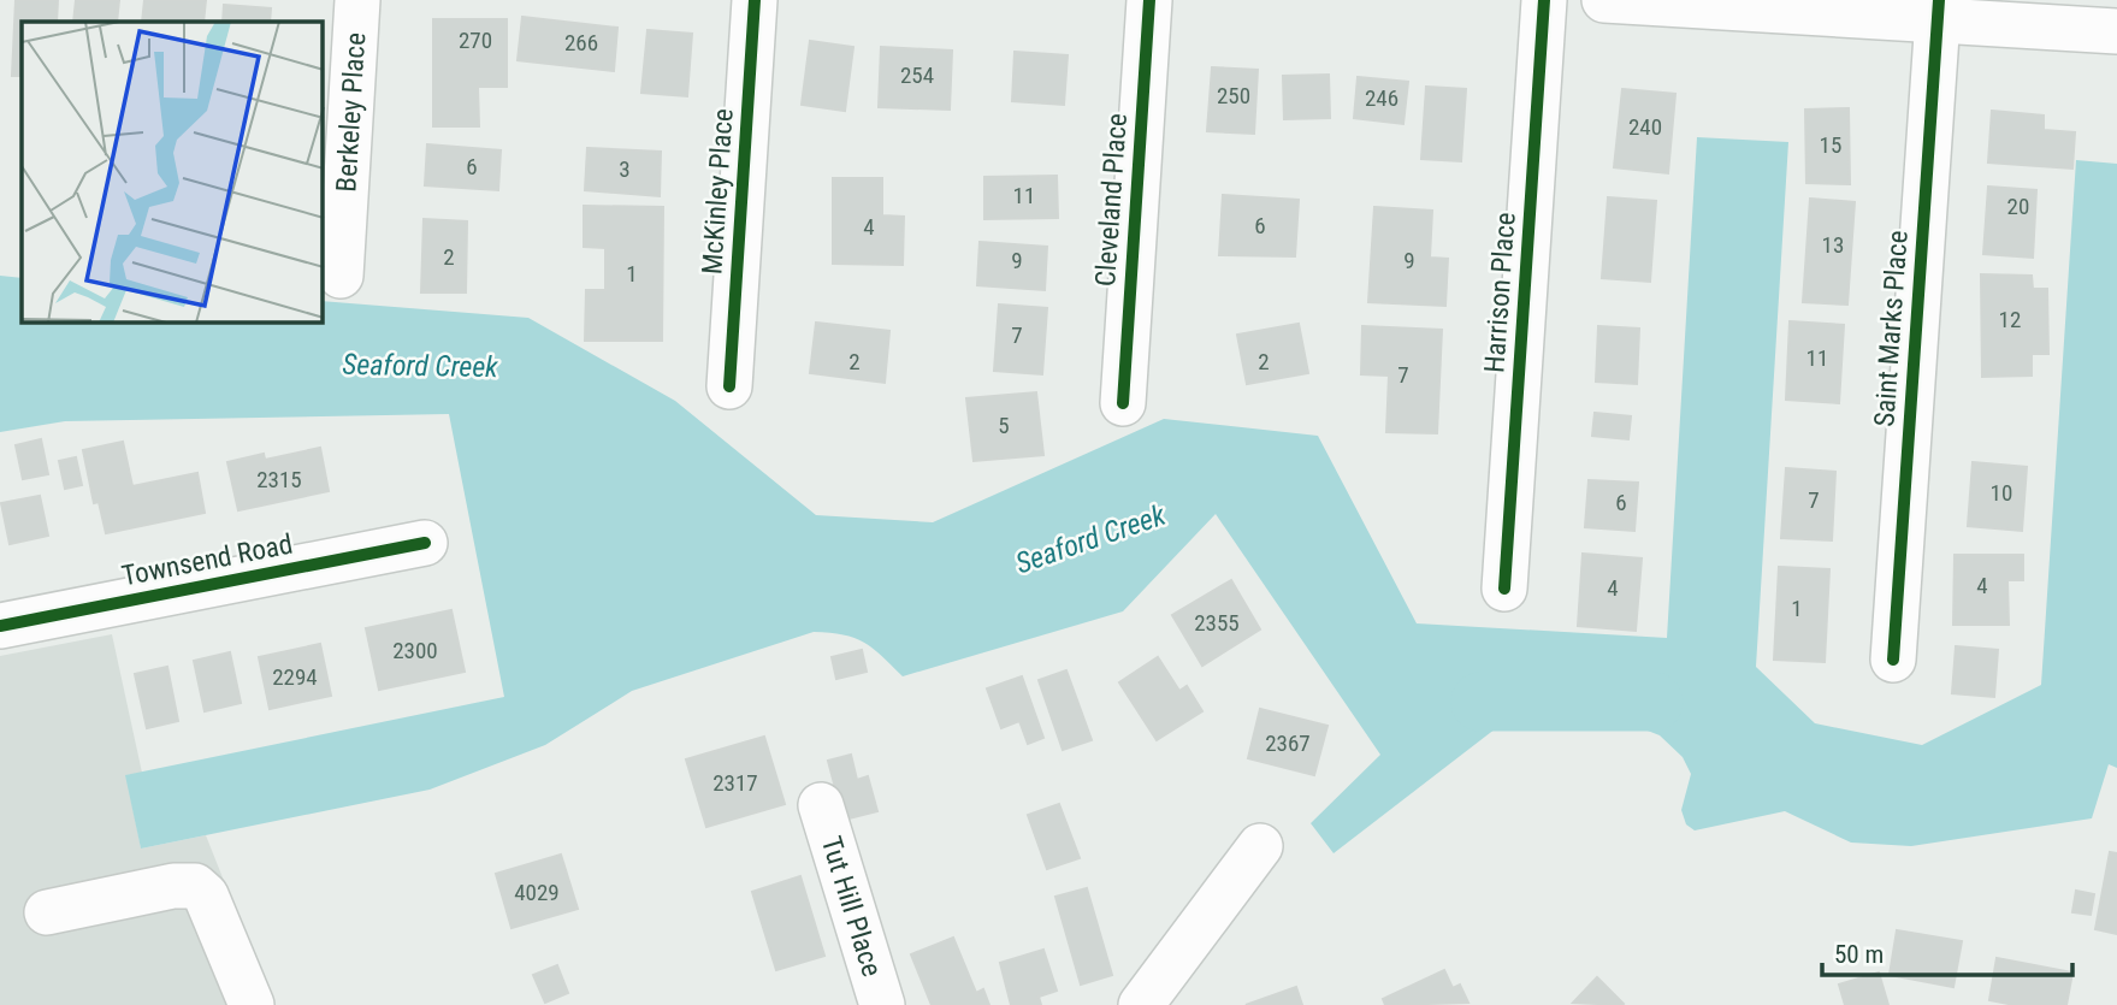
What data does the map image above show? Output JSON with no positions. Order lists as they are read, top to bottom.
{
  "streets": {
    "street": [
      "Berkeley Place",
      "McKinley Place",
      "Cleveland Place",
      "Harrison Place",
      "Saint Marks Place",
      "Townsend Road",
      "Tut Hill Place"
    ]
  },
  "water": ["Seaford Creek"],
  "house_numbers": [
    "270",
    "266",
    "254",
    "250",
    "246",
    "240",
    "15",
    "6",
    "3",
    "11",
    "20",
    "6",
    "4",
    "13",
    "2",
    "9",
    "9",
    "1",
    "12",
    "7",
    "11",
    "2",
    "2",
    "7",
    "5",
    "2315",
    "10",
    "7",
    "6",
    "4",
    "4",
    "1",
    "2355",
    "2300",
    "2294",
    "2367",
    "2317",
    "4029"
  ],
  "scale_bar": "50 m"
}
